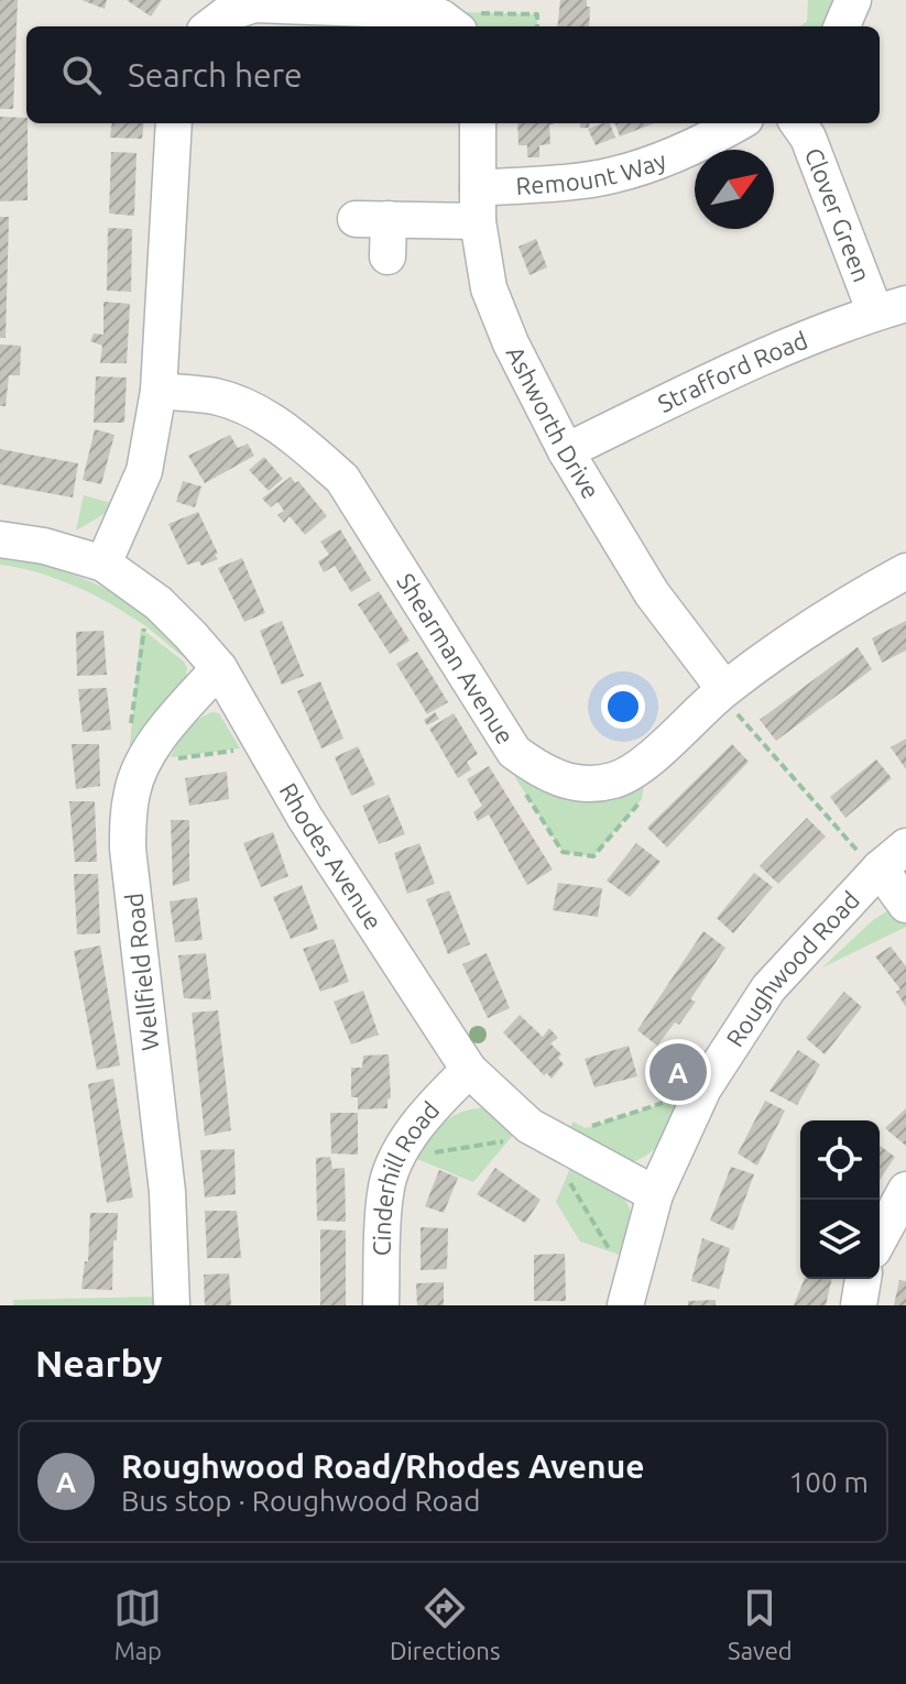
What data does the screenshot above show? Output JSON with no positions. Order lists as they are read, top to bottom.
{
  "streets": {
    "street": [
      "Remount Way",
      "Clover Green",
      "Strafford Road",
      "Ashworth Drive",
      "Shearman Avenue",
      "Rhodes Avenue",
      "Roughwood Road",
      "Wellfield Road",
      "Cinderhill Road"
    ]
  },
  "crossings": [
    ["Remount Way", "Ashworth Drive"],
    ["Clover Green", "Strafford Road"],
    ["Strafford Road", "Ashworth Drive"],
    ["Ashworth Drive", "Shearman Avenue"],
    ["Rhodes Avenue", "Roughwood Road"],
    ["Rhodes Avenue", "Wellfield Road"],
    ["Rhodes Avenue", "Cinderhill Road"]
  ],
  "north": "top right",
  "page": {
    "search": "Search here",
    "pins": "A",
    "heading": "Nearby",
    "list": [
      {
        "mark": "A",
        "name": "Roughwood Road/Rhodes Avenue",
        "note": "Bus stop · Roughwood Road",
        "value": "100 m"
      }
    ],
    "nav": ["Map", "Directions", "Saved"]
  }
}
